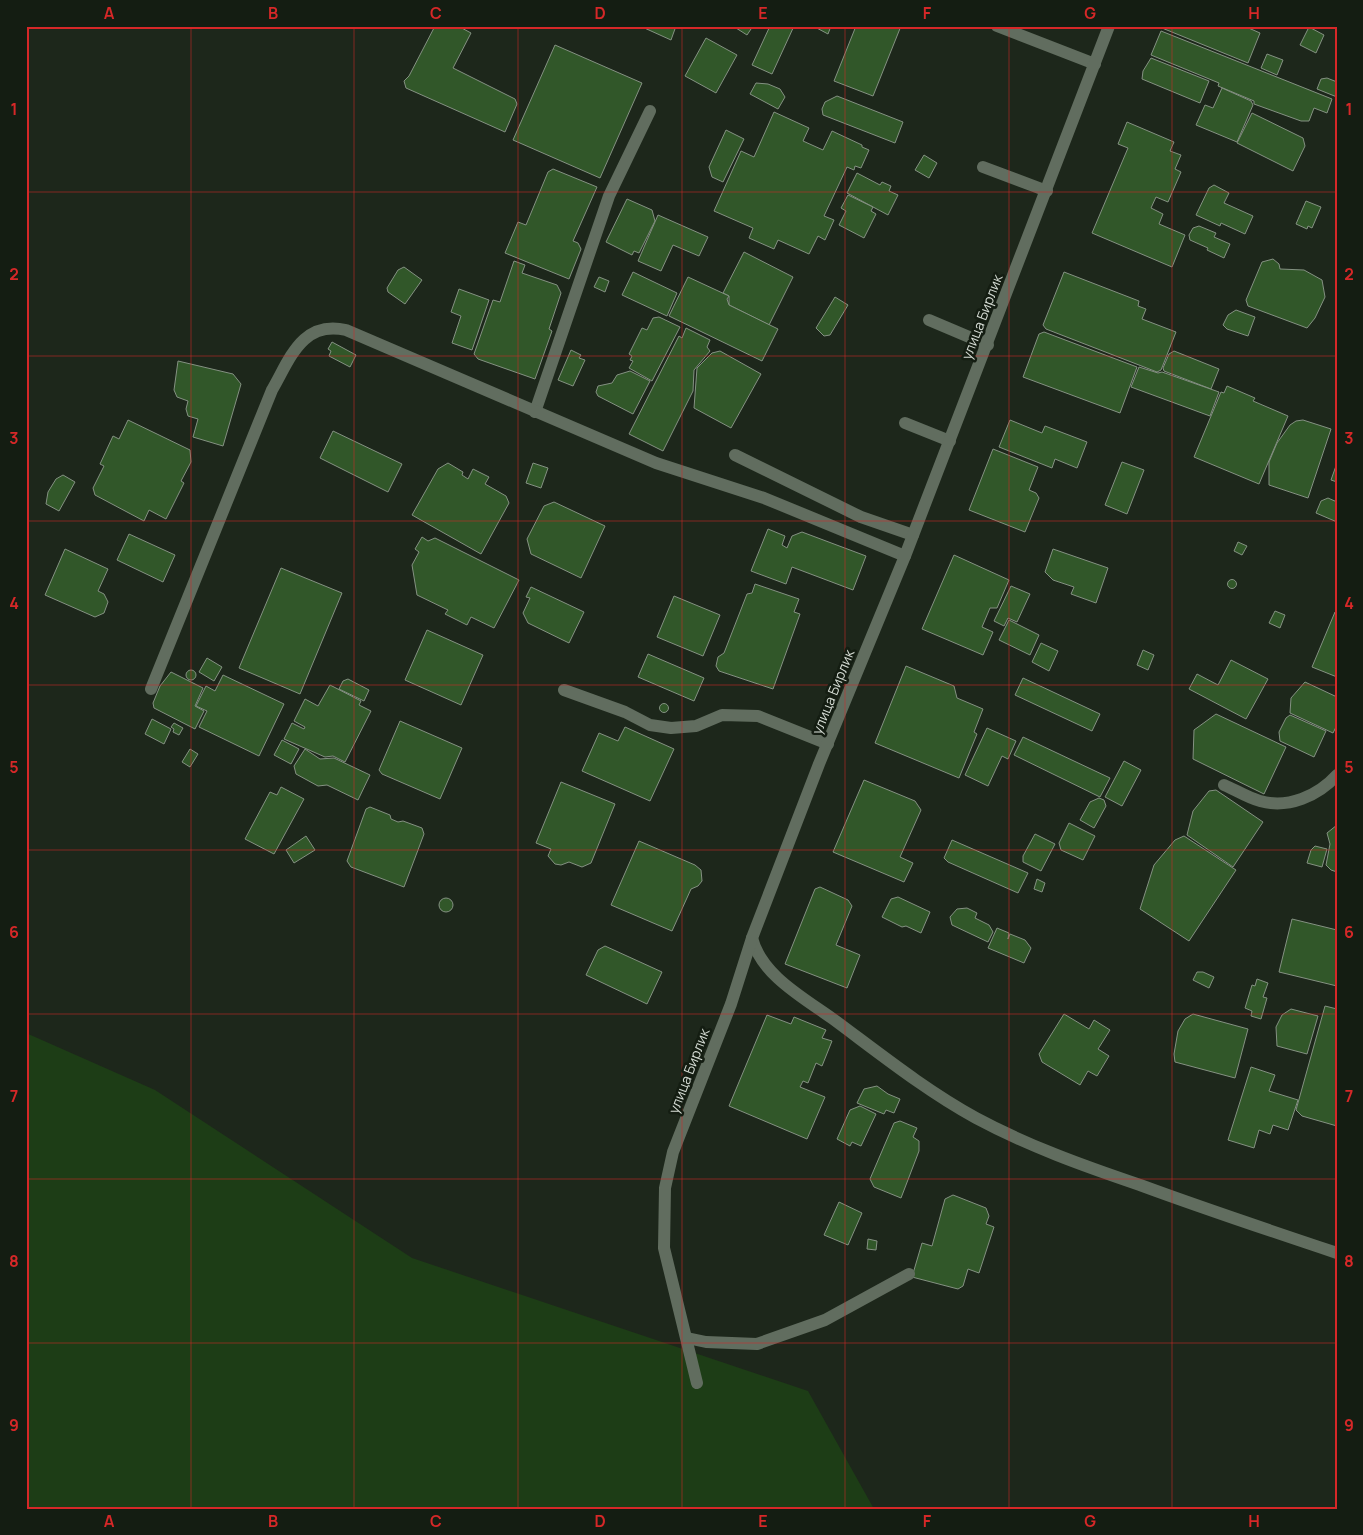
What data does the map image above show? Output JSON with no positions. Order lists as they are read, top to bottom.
{
  "streets": {
    "street": ["улица Бирлик"]
  },
  "grid": {
    "columns": [
      "A",
      "B",
      "C",
      "D",
      "E",
      "F",
      "G",
      "H"
    ],
    "rows": [
      "1",
      "2",
      "3",
      "4",
      "5",
      "6",
      "7",
      "8",
      "9"
    ]
  }
}
